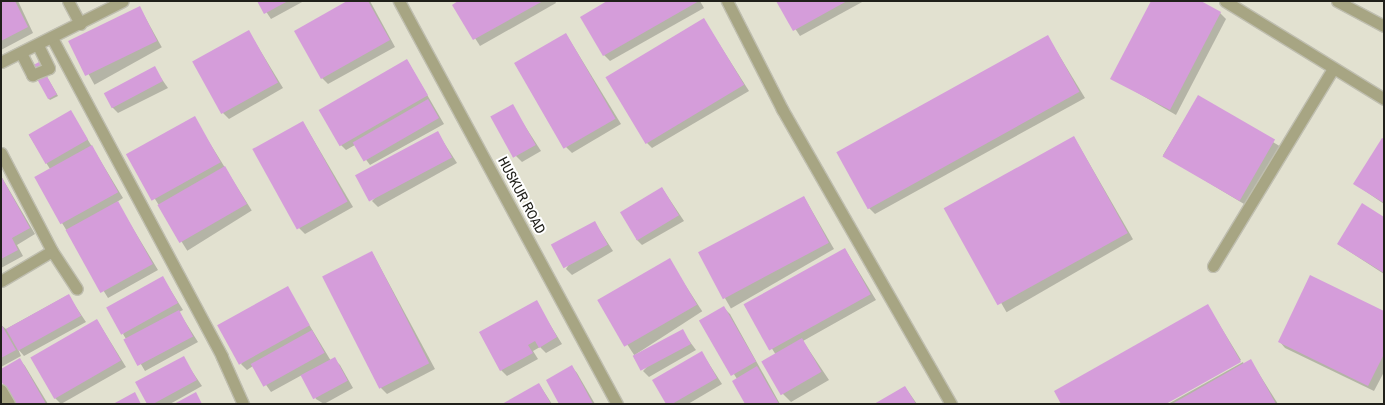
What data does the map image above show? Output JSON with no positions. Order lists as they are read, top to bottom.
{
  "streets": {
    "street": ["HUSKUR ROAD"]
  }
}
